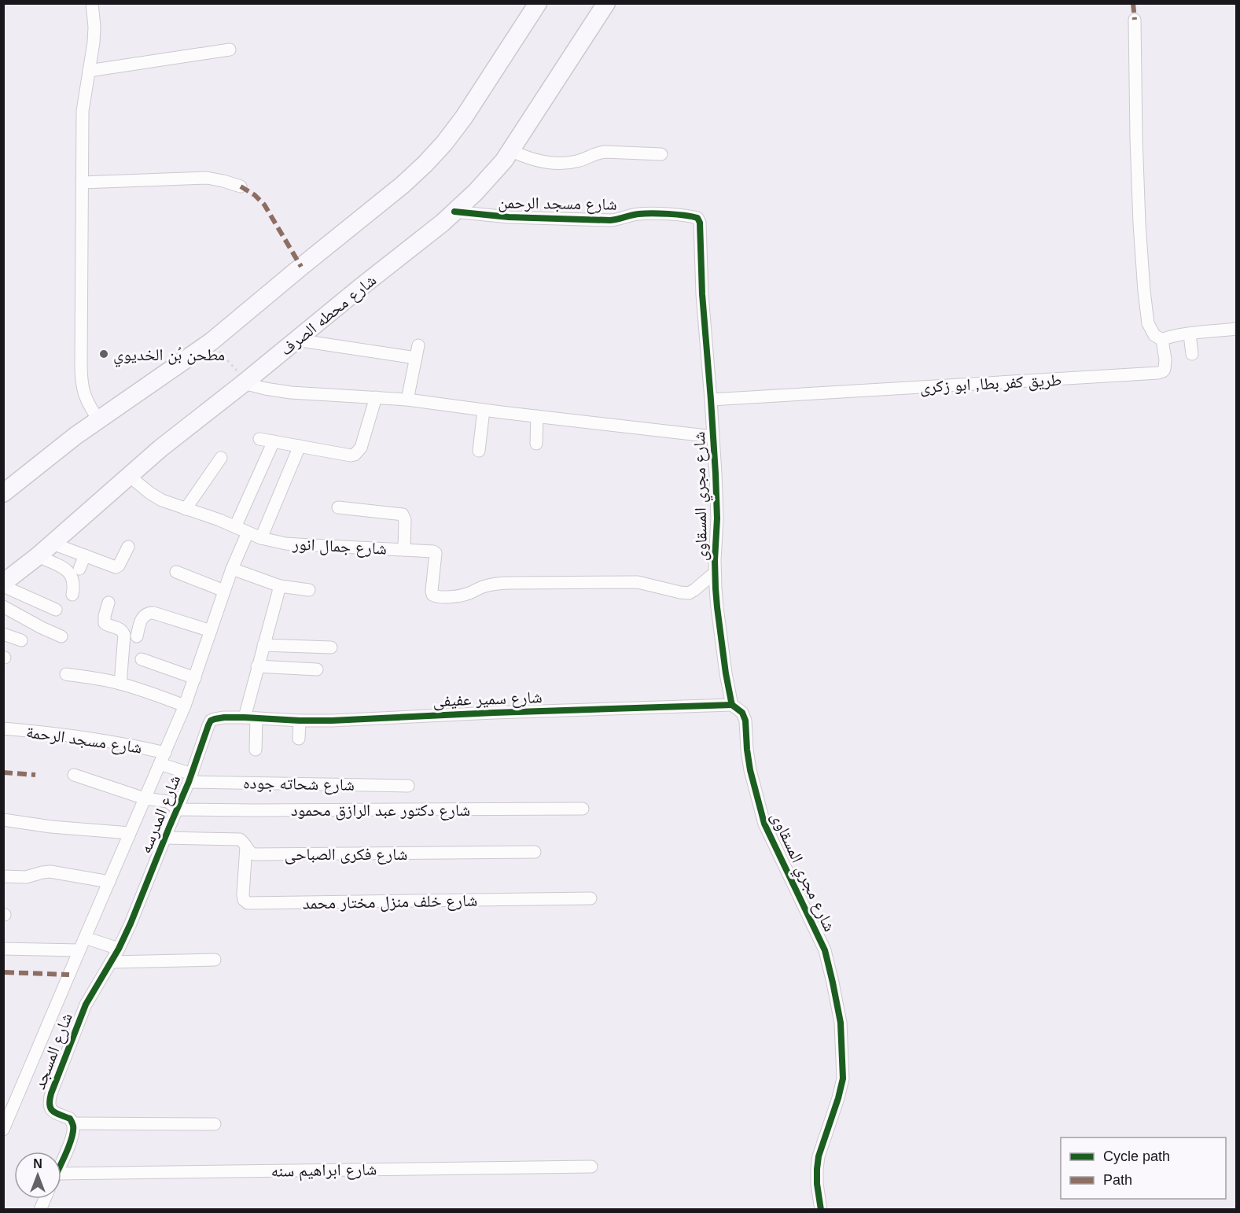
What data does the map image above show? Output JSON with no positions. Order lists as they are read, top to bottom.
{
  "streets": {
    "street": [
      "شارع مسجد الرحمن",
      "شارع محطه الصرف",
      "طريق كفر بطا, ابو زكرى",
      "شارع مجري المسقاوى",
      "شارع جمال انور",
      "شارع سمير عفيفى",
      "شارع مسجد الرحمة",
      "شارع شحاته جوده",
      "شارع دكتور عبد الرازق محمود",
      "شارع المدرسه",
      "شارع فكرى الصباحى",
      "شارع خلف منزل مختار محمد",
      "شارع المسجد",
      "شارع ابراهيم سنه"
    ]
  },
  "crossings": [
    ["شارع مسجد الرحمن", "شارع محطه الصرف"],
    ["شارع مسجد الرحمن", "شارع مجري المسقاوى"],
    ["شارع محطه الصرف", "شارع جمال انور"],
    ["طريق كفر بطا, ابو زكرى", "شارع مجري المسقاوى"],
    ["شارع مجري المسقاوى", "شارع جمال انور"],
    ["شارع مجري المسقاوى", "شارع سمير عفيفى"],
    ["شارع سمير عفيفى", "شارع المدرسه"],
    ["شارع شحاته جوده", "شارع المدرسه"],
    ["شارع دكتور عبد الرازق محمود", "شارع المدرسه"],
    ["شارع المدرسه", "شارع فكرى الصباحى"],
    ["شارع المدرسه", "شارع المسجد"],
    ["شارع فكرى الصباحى", "شارع خلف منزل مختار محمد"]
  ],
  "places": ["مطحن بُن الخديوي"],
  "legend": ["Cycle path", "Path"],
  "north": "top"
}
